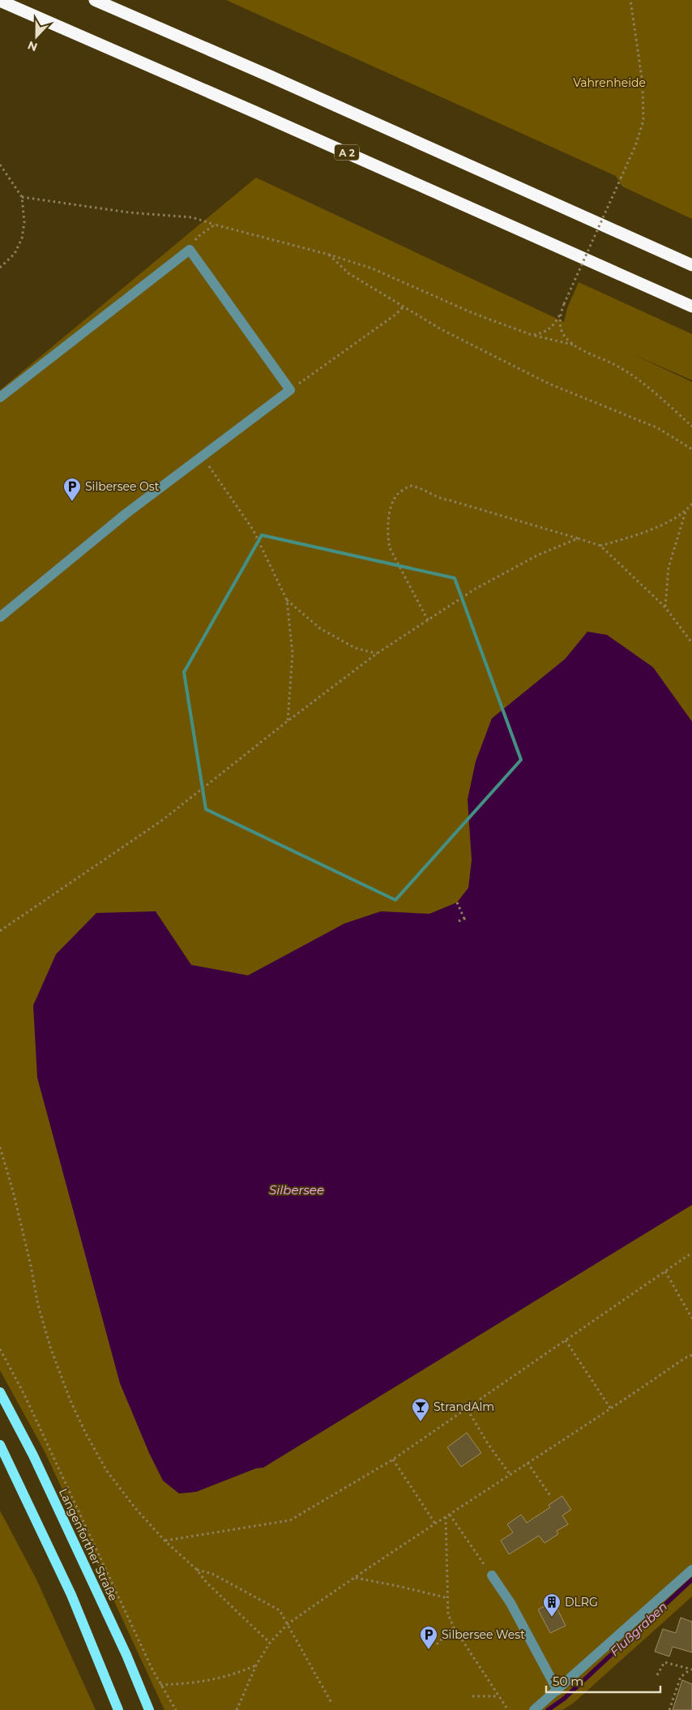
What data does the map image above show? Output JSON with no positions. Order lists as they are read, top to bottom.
{
  "streets": {
    "highway": ["A 2"],
    "main road": ["Langenforther Straße"]
  },
  "water": ["Silbersee", "Flußgraben"],
  "parks": ["Vahrenheide"],
  "places": {
    "parking": ["Silbersee Ost", "Silbersee West"],
    "bar": ["StrandAlm"],
    "building": ["DLRG"]
  },
  "scale_bar": "50 m",
  "north": "bottom"
}
